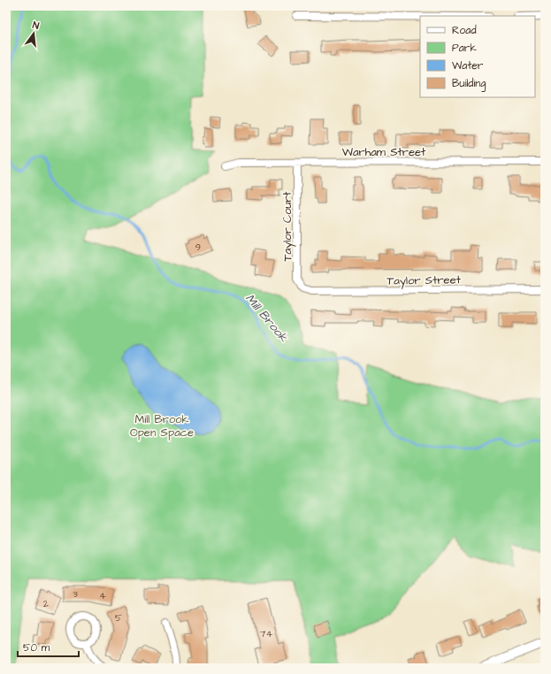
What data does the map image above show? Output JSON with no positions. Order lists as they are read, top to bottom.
{
  "streets": {
    "street": ["Warham Street", "Taylor Court", "Taylor Street"]
  },
  "crossings": [
    ["Warham Street", "Taylor Court"],
    ["Taylor Court", "Taylor Street"]
  ],
  "water": ["Mill Brook"],
  "parks": ["Mill Brook Open Space"],
  "house_numbers": [
    "9",
    "3",
    "4",
    "2",
    "5",
    "74"
  ],
  "legend": [
    "Road",
    "Park",
    "Water",
    "Building"
  ],
  "scale_bar": "50 m",
  "north": "top"
}
